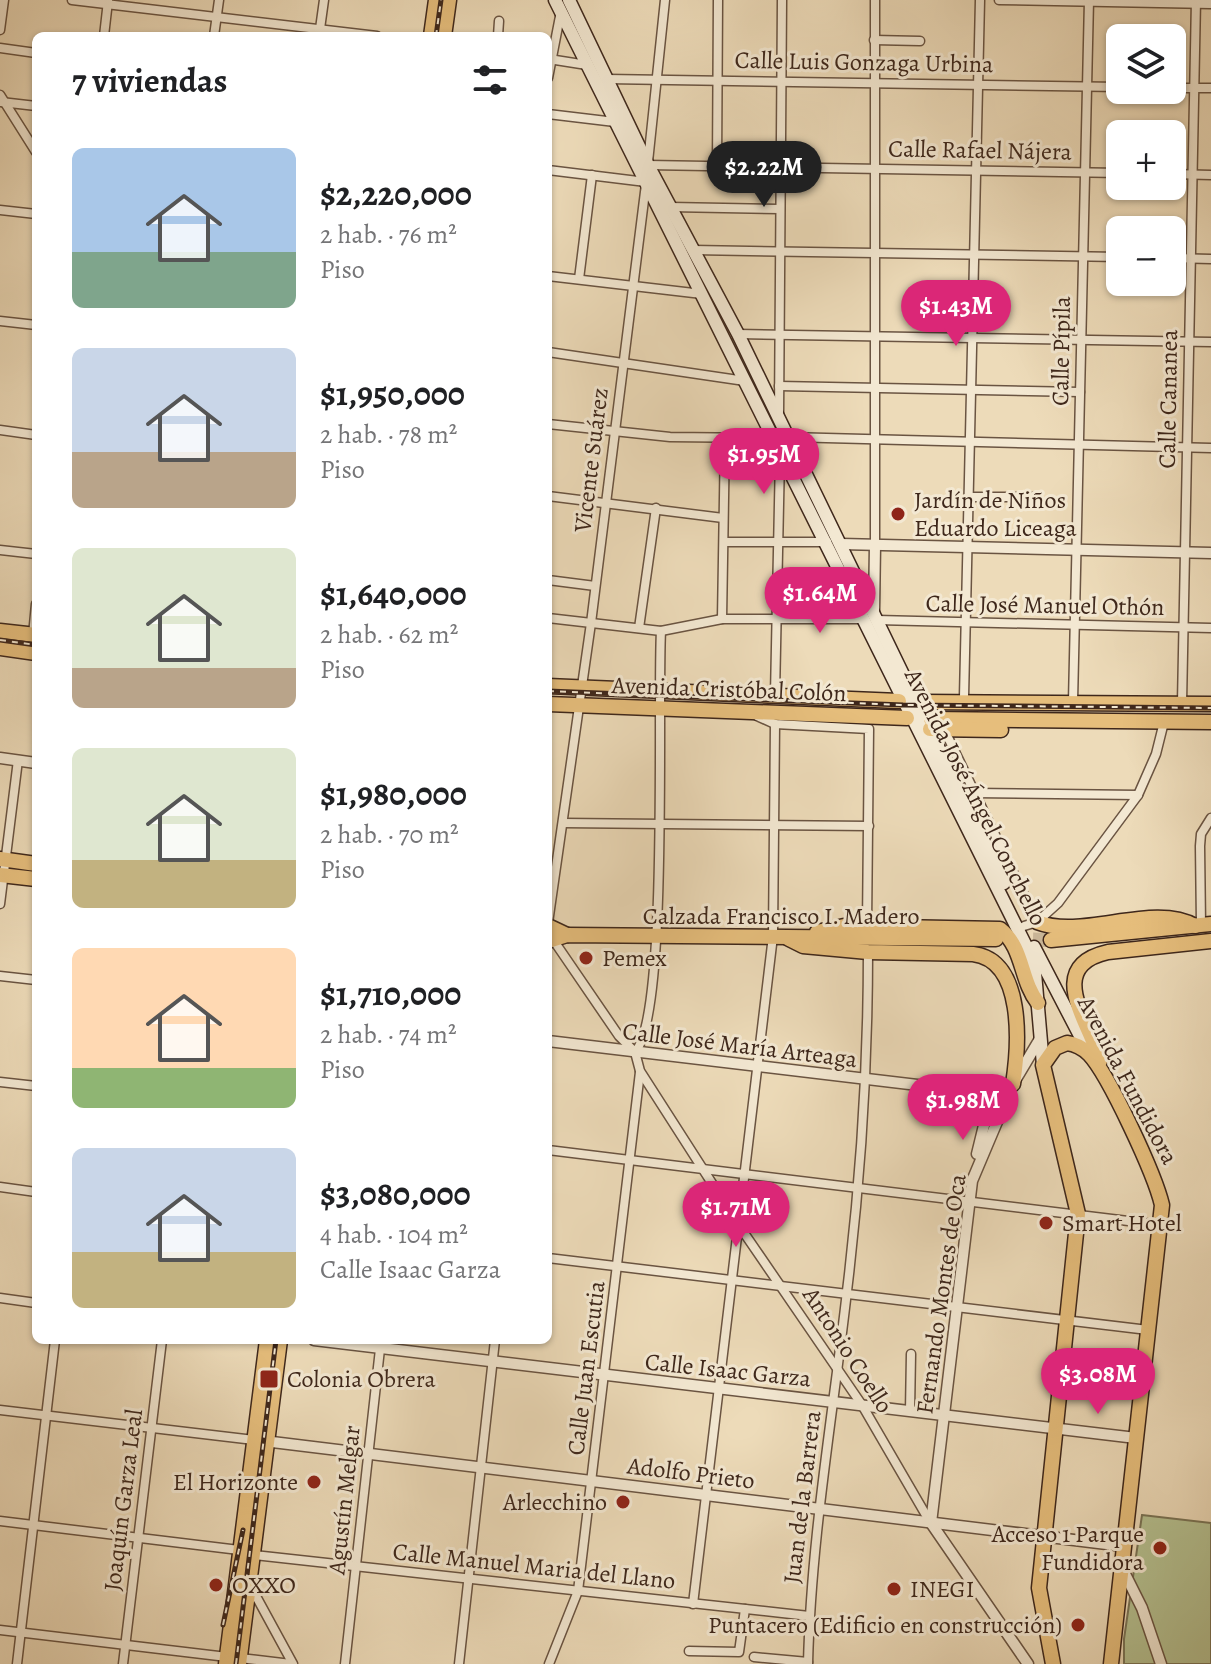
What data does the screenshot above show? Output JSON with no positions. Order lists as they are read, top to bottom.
{
  "streets": {
    "main road": [
      "Avenida Cristóbal Colón",
      "Avenida José Ángel Conchello",
      "Calzada Francisco I. Madero",
      "Avenida Fundidora"
    ],
    "street": [
      "Calle Luis Gonzaga Urbina",
      "Calle Rafael Nájera",
      "Calle Pípila",
      "Calle Cananea",
      "Vicente Suárez",
      "Calle José Manuel Othón",
      "Calle José María Arteaga",
      "Fernando Montes de Oca",
      "Antonio Coello",
      "Calle Juan Escutia",
      "Calle Isaac Garza",
      "Adolfo Prieto",
      "Juan de la Barrera",
      "Joaquín Garza Leal",
      "Agustín Melgar",
      "Calle Manuel Maria del Llano"
    ]
  },
  "crossings": [
    ["Calle Luis Gonzaga Urbina", "Calle Pípila"],
    ["Calle Luis Gonzaga Urbina", "Vicente Suárez"],
    ["Calle Luis Gonzaga Urbina", "Avenida José Ángel Conchello"],
    ["Calle Rafael Nájera", "Calle Pípila"],
    ["Calle Rafael Nájera", "Vicente Suárez"],
    ["Calle Rafael Nájera", "Avenida José Ángel Conchello"],
    ["Calle Pípila", "Calle José Manuel Othón"],
    ["Calle Pípila", "Avenida Cristóbal Colón"],
    ["Calle Cananea", "Calle José Manuel Othón"],
    ["Calle Cananea", "Avenida Cristóbal Colón"],
    ["Vicente Suárez", "Calle José Manuel Othón"],
    ["Vicente Suárez", "Avenida Cristóbal Colón"],
    ["Vicente Suárez", "Avenida José Ángel Conchello"],
    ["Calle José Manuel Othón", "Avenida José Ángel Conchello"],
    ["Avenida Cristóbal Colón", "Avenida José Ángel Conchello"],
    ["Avenida José Ángel Conchello", "Avenida Fundidora"],
    ["Avenida José Ángel Conchello", "Fernando Montes de Oca"],
    ["Calzada Francisco I. Madero", "Antonio Coello"],
    ["Calle José María Arteaga", "Fernando Montes de Oca"],
    ["Calle José María Arteaga", "Antonio Coello"],
    ["Calle José María Arteaga", "Juan de la Barrera"],
    ["Avenida Fundidora", "Calle Isaac Garza"],
    ["Avenida Fundidora", "Adolfo Prieto"],
    ["Fernando Montes de Oca", "Antonio Coello"],
    ["Fernando Montes de Oca", "Calle Isaac Garza"],
    ["Fernando Montes de Oca", "Adolfo Prieto"],
    ["Antonio Coello", "Calle Juan Escutia"],
    ["Antonio Coello", "Calle Isaac Garza"],
    ["Antonio Coello", "Adolfo Prieto"],
    ["Antonio Coello", "Juan de la Barrera"],
    ["Calle Juan Escutia", "Calle Isaac Garza"],
    ["Calle Juan Escutia", "Adolfo Prieto"],
    ["Calle Juan Escutia", "Calle Manuel Maria del Llano"],
    ["Calle Isaac Garza", "Juan de la Barrera"],
    ["Calle Isaac Garza", "Agustín Melgar"],
    ["Adolfo Prieto", "Juan de la Barrera"],
    ["Adolfo Prieto", "Agustín Melgar"],
    ["Juan de la Barrera", "Calle Manuel Maria del Llano"],
    ["Joaquín Garza Leal", "Calle Manuel Maria del Llano"],
    ["Agustín Melgar", "Calle Manuel Maria del Llano"]
  ],
  "places": {
    "other": [
      "Jardín de Niños Eduardo Liceaga",
      "Pemex",
      "Smart Hotel",
      "El Horizonte",
      "Arlecchino",
      "Acceso 1 Parque Fundidora",
      "OXXO",
      "INEGI",
      "Puntacero (Edificio en construcción)"
    ],
    "transit": ["Colonia Obrera"]
  },
  "page": {
    "map_buttons": ["+", "−"],
    "heading": "7 viviendas",
    "list": [
      {
        "name": "$2,220,000",
        "note": "2 hab. · 76 m² · Piso"
      },
      {
        "name": "$1,950,000",
        "note": "2 hab. · 78 m² · Piso"
      },
      {
        "name": "$1,640,000",
        "note": "2 hab. · 62 m² · Piso"
      },
      {
        "name": "$1,980,000",
        "note": "2 hab. · 70 m² · Piso"
      },
      {
        "name": "$1,710,000",
        "note": "2 hab. · 74 m² · Piso"
      },
      {
        "name": "$3,080,000",
        "note": "4 hab. · 104 m² · Calle Isaac Garza"
      }
    ],
    "price": [
      "$2.22M",
      "$1.43M",
      "$1.95M",
      "$1.64M",
      "$1.98M",
      "$1.71M",
      "$3.08M"
    ]
  }
}
